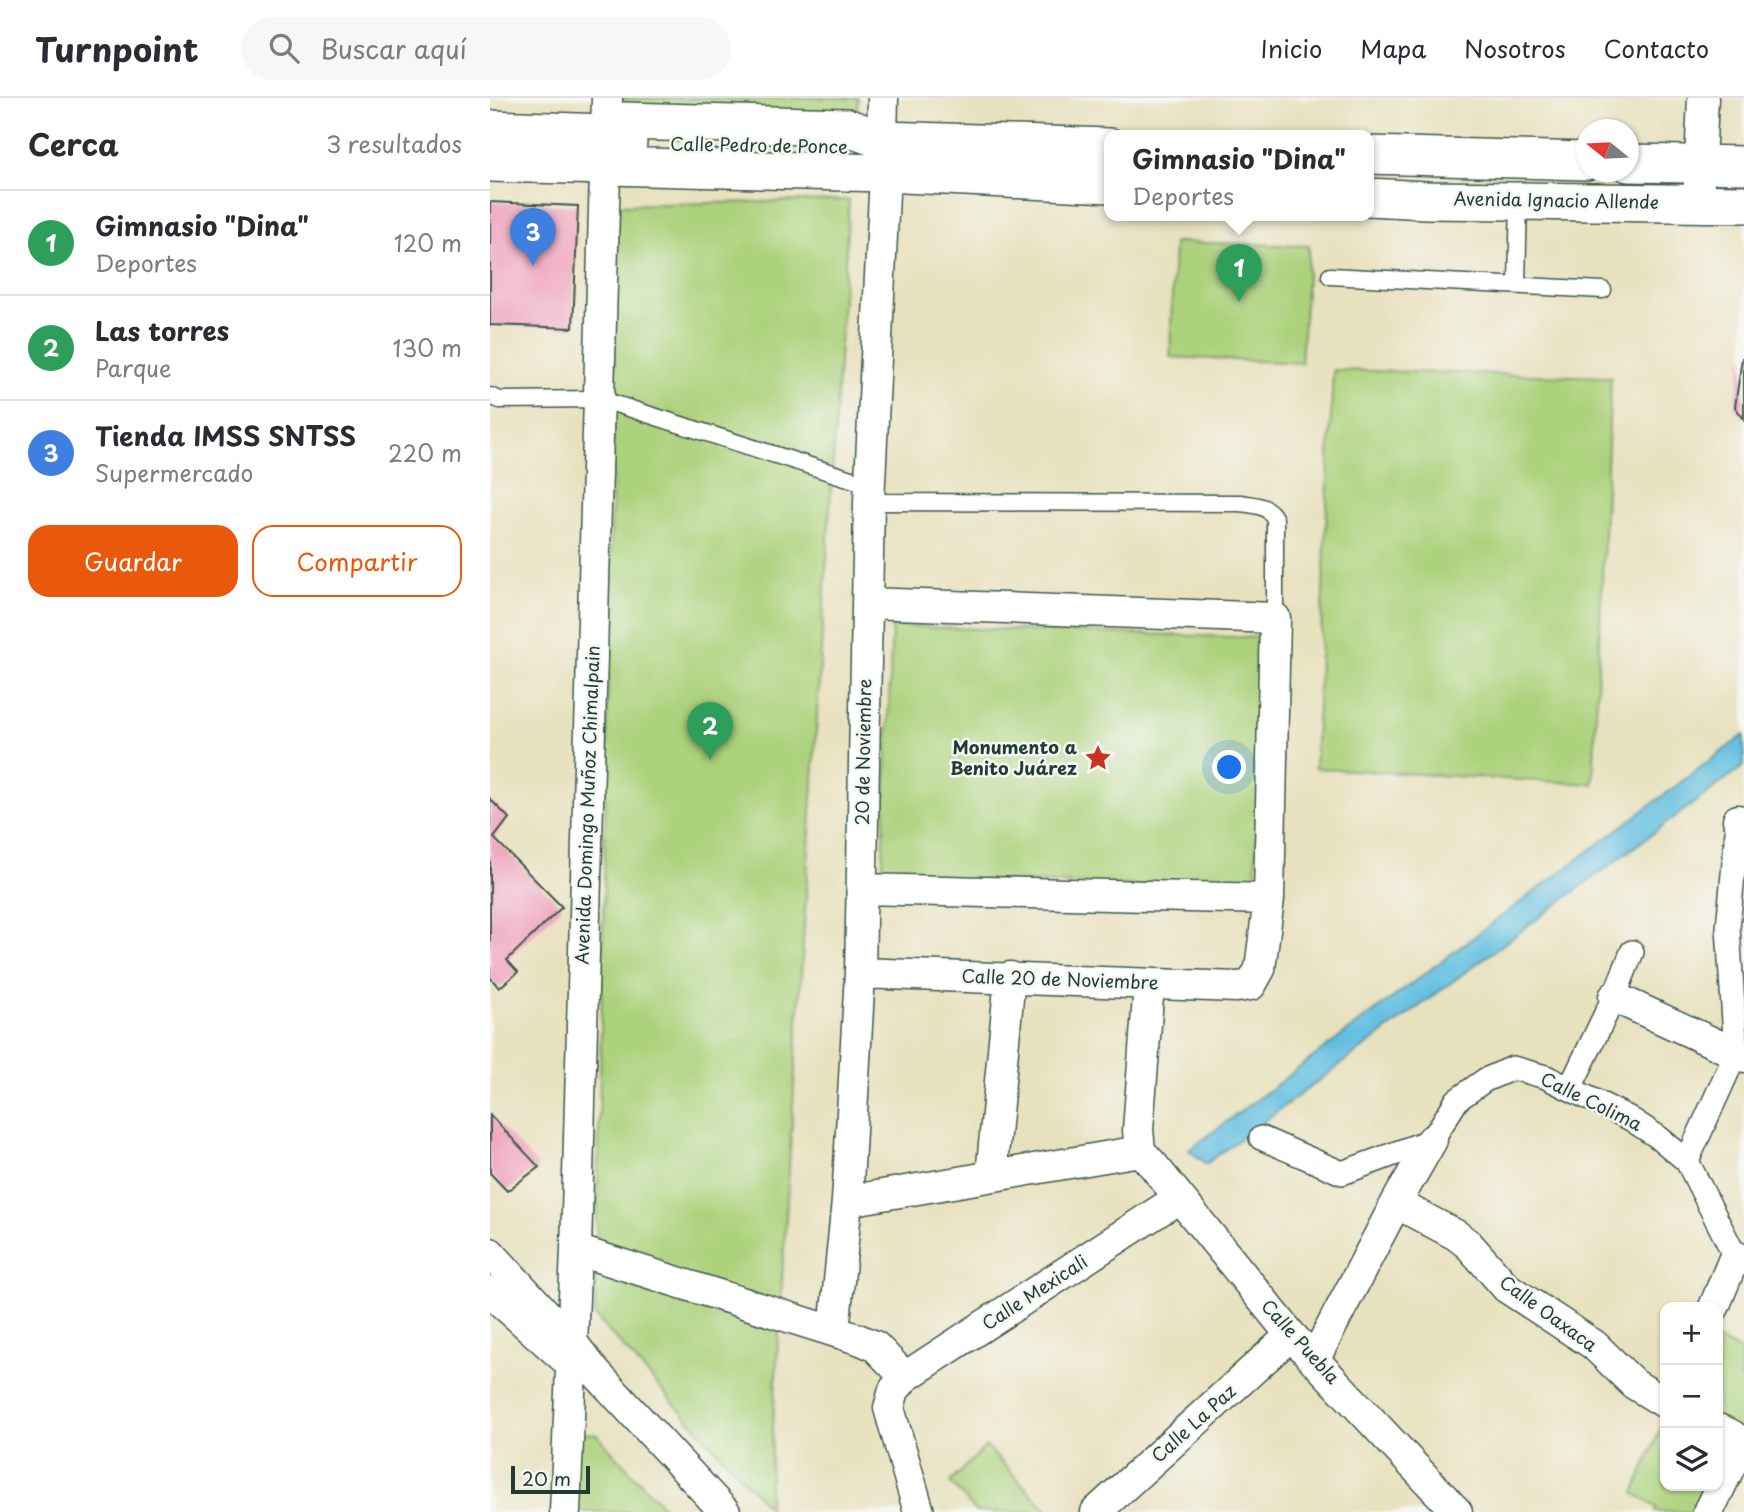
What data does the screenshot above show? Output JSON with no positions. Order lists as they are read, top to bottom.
{
  "streets": {
    "street": [
      "Calle Pedro de Ponce",
      "Avenida Ignacio Allende",
      "20 de Noviembre",
      "Avenida Domingo Muñoz Chimalpain",
      "Calle 20 de Noviembre",
      "Calle Colima",
      "Calle Mexicali",
      "Calle Oaxaca",
      "Calle Puebla",
      "Calle La Paz"
    ]
  },
  "crossings": [
    ["Calle Pedro de Ponce", "20 de Noviembre"],
    ["Calle Pedro de Ponce", "Avenida Domingo Muñoz Chimalpain"],
    ["20 de Noviembre", "Calle 20 de Noviembre"],
    ["Calle Mexicali", "Calle Puebla"],
    ["Calle Puebla", "Calle La Paz"]
  ],
  "places": {
    "place": ["Monumento a Benito Juárez"]
  },
  "scale_bar": "20 m",
  "north": "left",
  "page": {
    "header": "Turnpoint",
    "search": "Buscar aquí",
    "nav": [
      "Inicio",
      "Mapa",
      "Nosotros",
      "Contacto"
    ],
    "heading": ["Cerca", "3 resultados"],
    "popup": ["Gimnasio \"Dina\"", "Deportes"],
    "list": [
      {
        "mark": "1",
        "name": "Gimnasio \"Dina\"",
        "note": "Deportes",
        "value": "120 m"
      },
      {
        "mark": "2",
        "name": "Las torres",
        "note": "Parque",
        "value": "130 m"
      },
      {
        "mark": "3",
        "name": "Tienda IMSS SNTSS",
        "note": "Supermercado",
        "value": "220 m"
      }
    ],
    "pins": ["3", "1", "2"],
    "buttons": ["Guardar", "Compartir"],
    "map_buttons": ["+", "−"],
    "scale": "20 m"
  }
}
